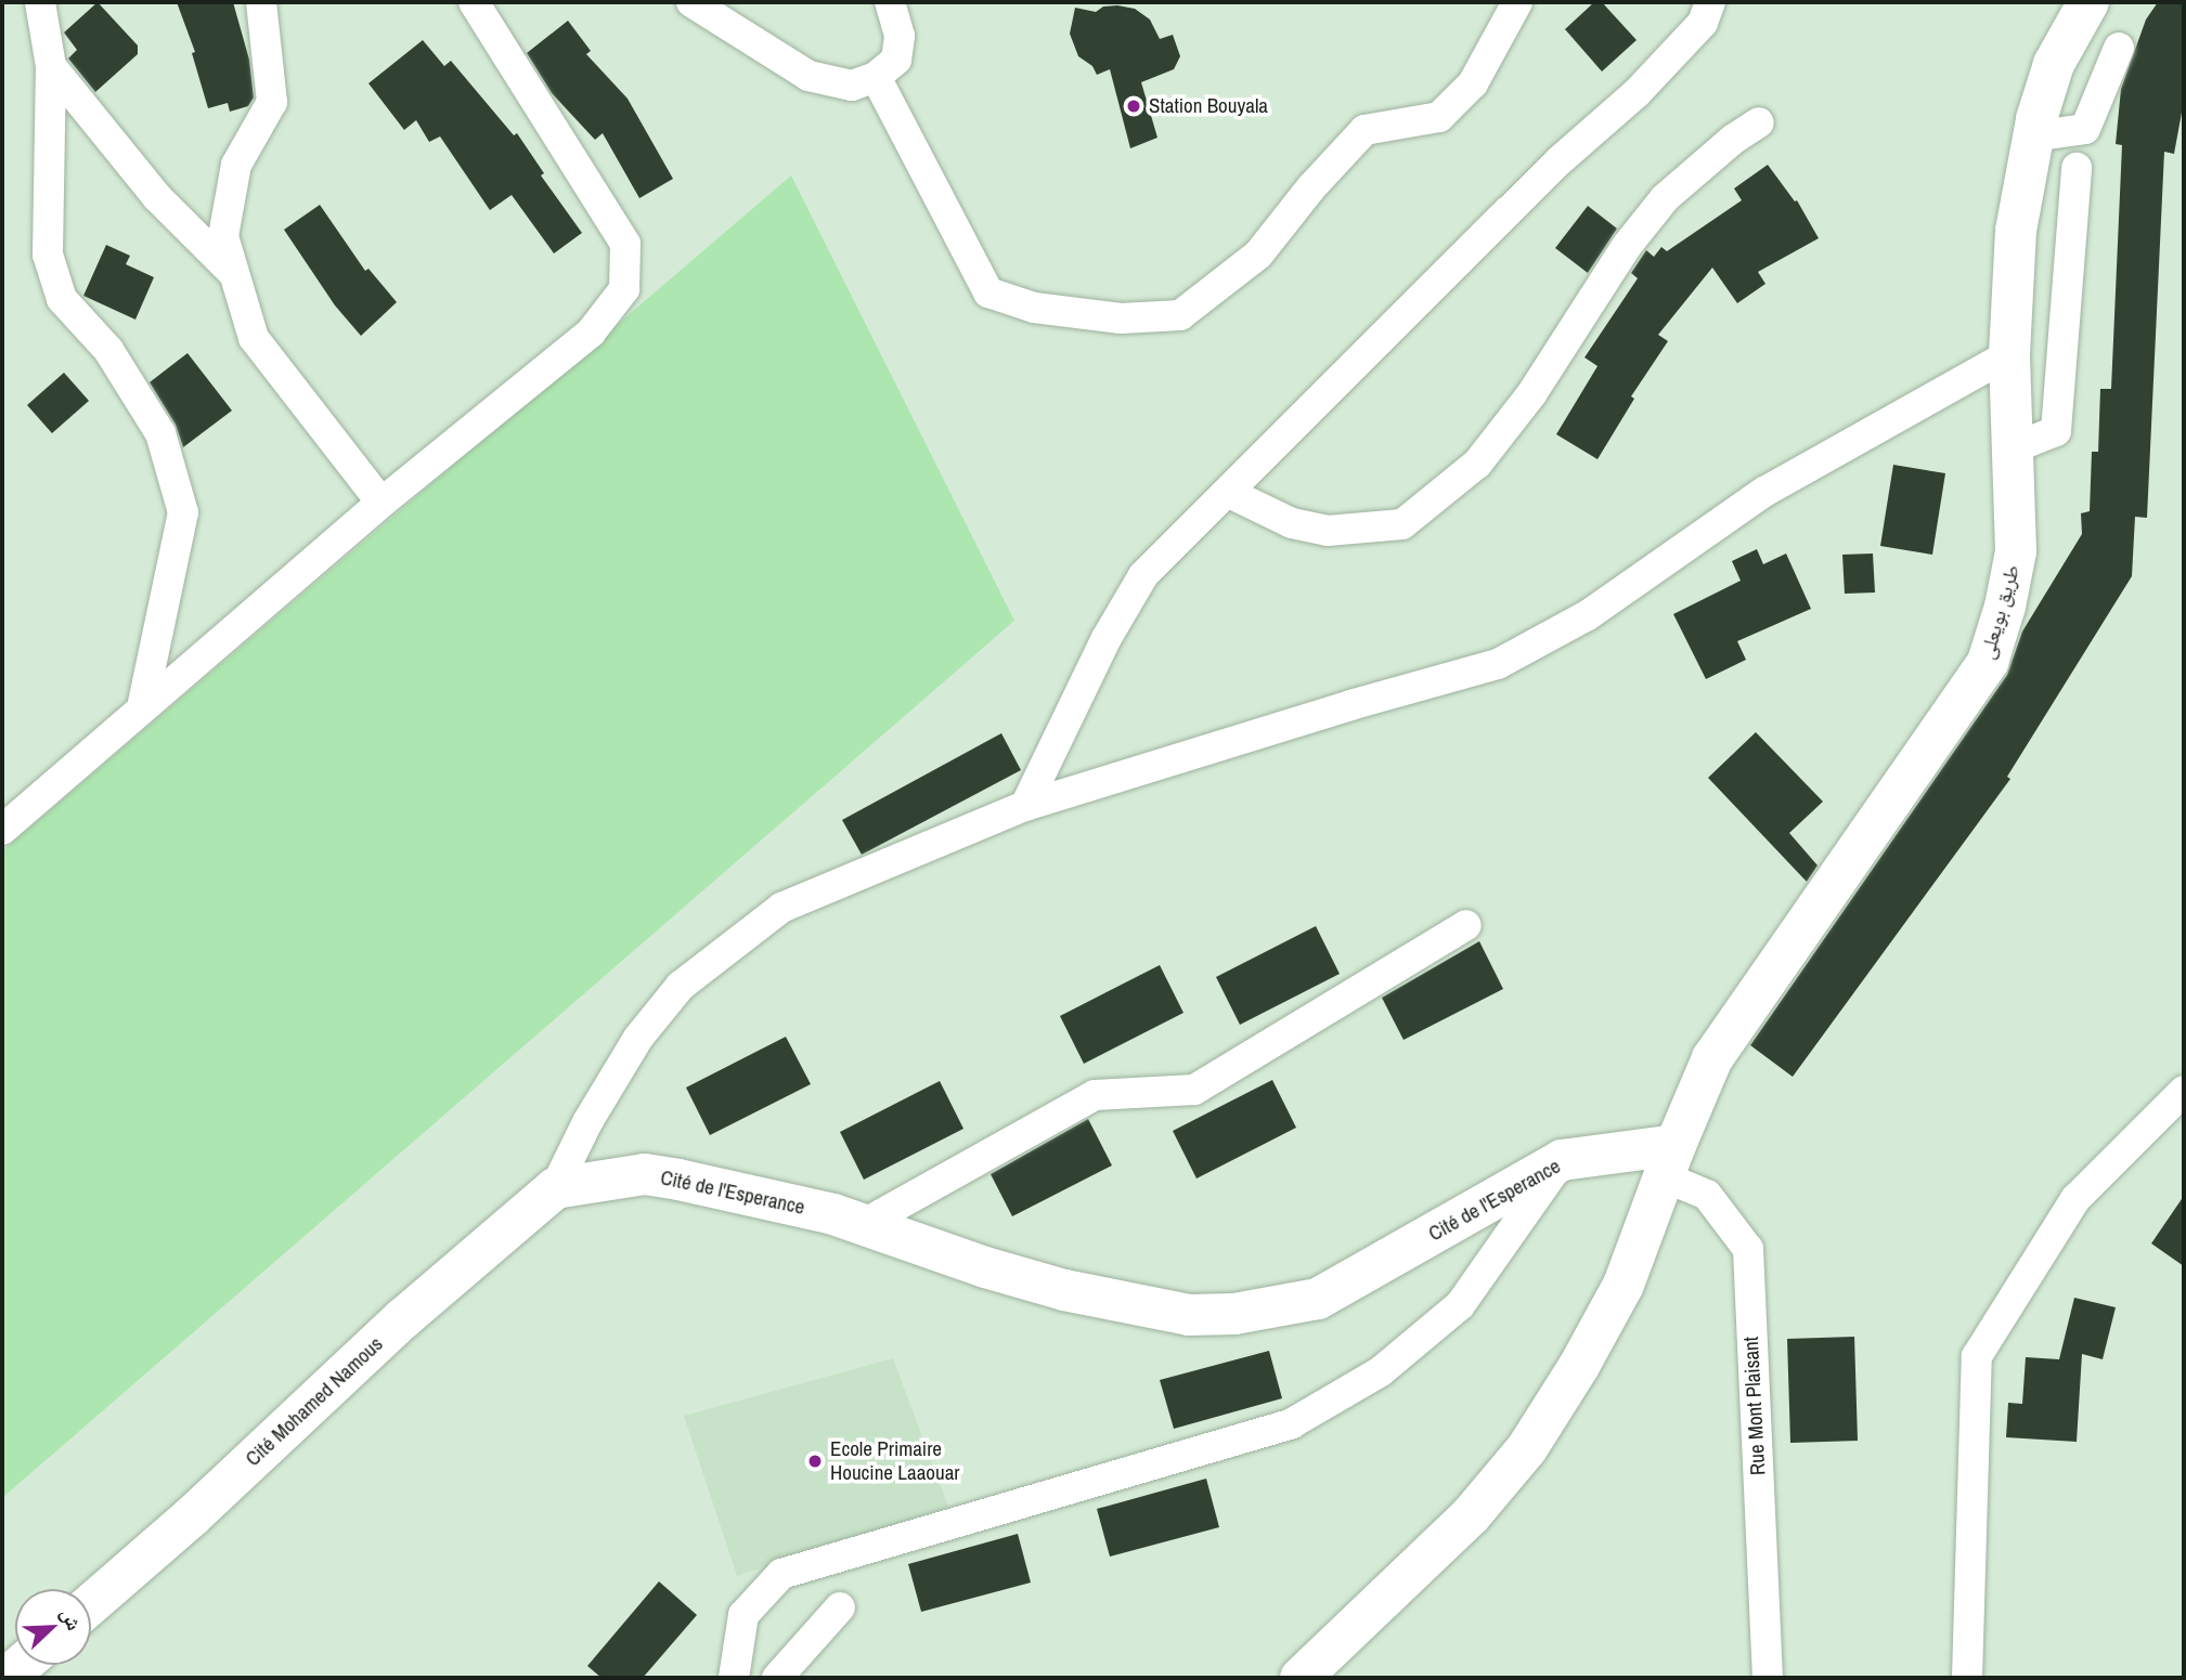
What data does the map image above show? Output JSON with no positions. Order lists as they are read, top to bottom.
{
  "streets": {
    "main road": ["طريق بويعلى", "Cité de l'Esperance", "Cité Mohamed Namous"],
    "street": ["Rue Mont Plaisant"]
  },
  "crossings": [
    ["طريق بويعلى", "Cité de l'Esperance"],
    ["طريق بويعلى", "Rue Mont Plaisant"],
    ["Cité de l'Esperance", "Cité Mohamed Namous"],
    ["Cité de l'Esperance", "Rue Mont Plaisant"]
  ],
  "places": ["Station Bouyala", "Ecole Primaire Houcine Laaouar"],
  "north": "top right"
}
